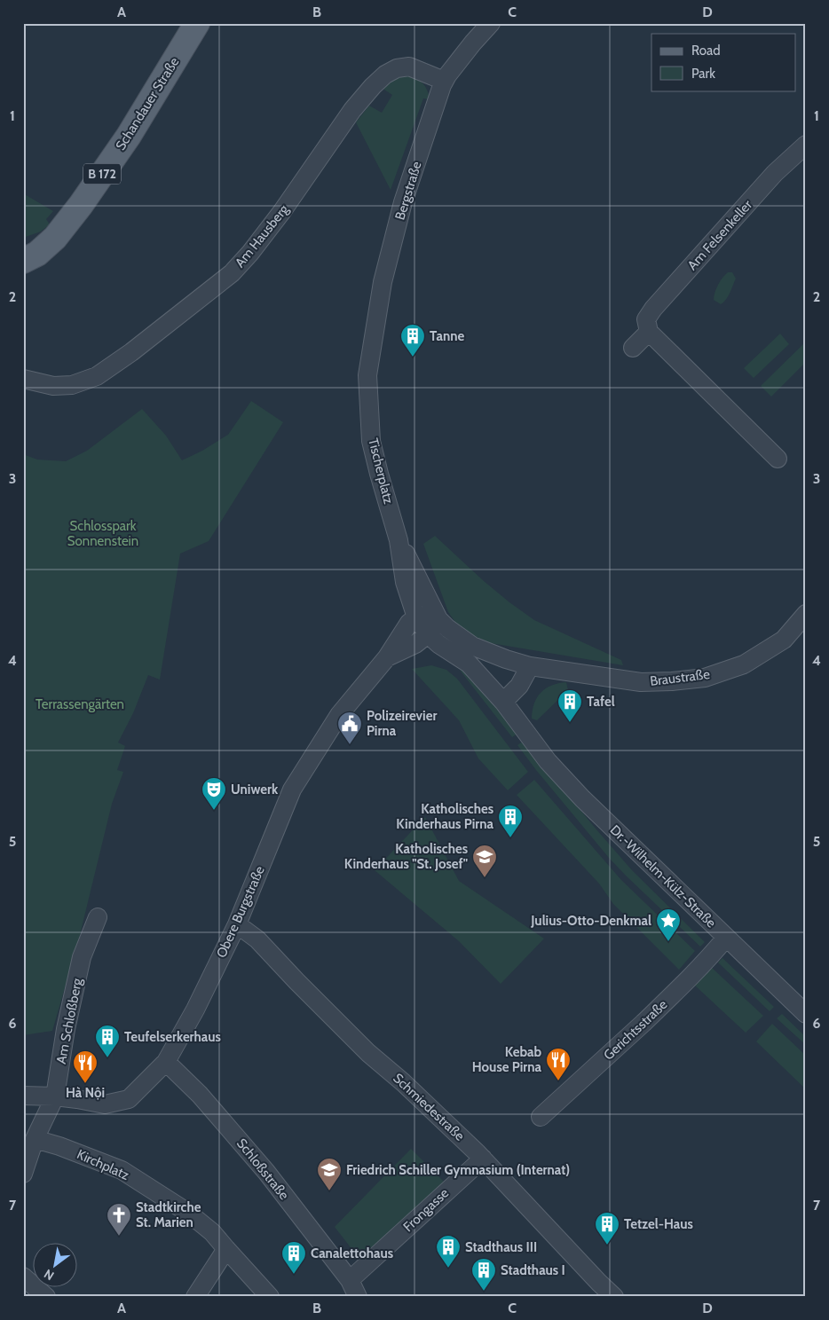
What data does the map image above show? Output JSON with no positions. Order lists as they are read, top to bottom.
{
  "streets": {
    "main road": ["Schandauer Straße", "B 172"],
    "street": [
      "Bergstraße",
      "Am Felsenkeller",
      "Am Hausberg",
      "Tischerplatz",
      "Braustraße",
      "Dr.-Wilhelm-Külz-Straße",
      "Obere Burgstraße",
      "Am Schloßberg",
      "Gerichtsstraße",
      "Schmiedestraße",
      "Kirchplatz",
      "Schloßstraße",
      "Frongasse"
    ]
  },
  "crossings": [
    ["Bergstraße", "Am Hausberg"],
    ["Bergstraße", "Tischerplatz"],
    ["Tischerplatz", "Braustraße"],
    ["Tischerplatz", "Dr.-Wilhelm-Külz-Straße"],
    ["Tischerplatz", "Obere Burgstraße"],
    ["Dr.-Wilhelm-Külz-Straße", "Gerichtsstraße"],
    ["Obere Burgstraße", "Am Schloßberg"],
    ["Obere Burgstraße", "Schmiedestraße"],
    ["Obere Burgstraße", "Schloßstraße"],
    ["Schmiedestraße", "Frongasse"],
    ["Schloßstraße", "Frongasse"]
  ],
  "parks": ["Schlosspark Sonnenstein", "Terrassengärten"],
  "places": {
    "building": [
      "Tanne",
      "Tafel",
      "Katholisches Kinderhaus Pirna",
      "Teufelserkerhaus",
      "Tetzel-Haus",
      "Stadthaus III",
      "Canalettohaus",
      "Stadthaus I"
    ],
    "public building": ["Polizeirevier Pirna"],
    "theatre": ["Uniwerk"],
    "school or university": ["Katholisches Kinderhaus \"St. Josef\"", "Friedrich Schiller Gymnasium (Internat)"],
    "place": ["Julius-Otto-Denkmal"],
    "restaurant": ["Kebab House Pirna", "Hà Nội"],
    "church": ["Stadtkirche St. Marien"]
  },
  "legend": ["Road", "Park"],
  "north": "bottom left",
  "grid": {
    "columns": [
      "A",
      "B",
      "C",
      "D"
    ],
    "rows": [
      "1",
      "2",
      "3",
      "4",
      "5",
      "6",
      "7"
    ]
  }
}
